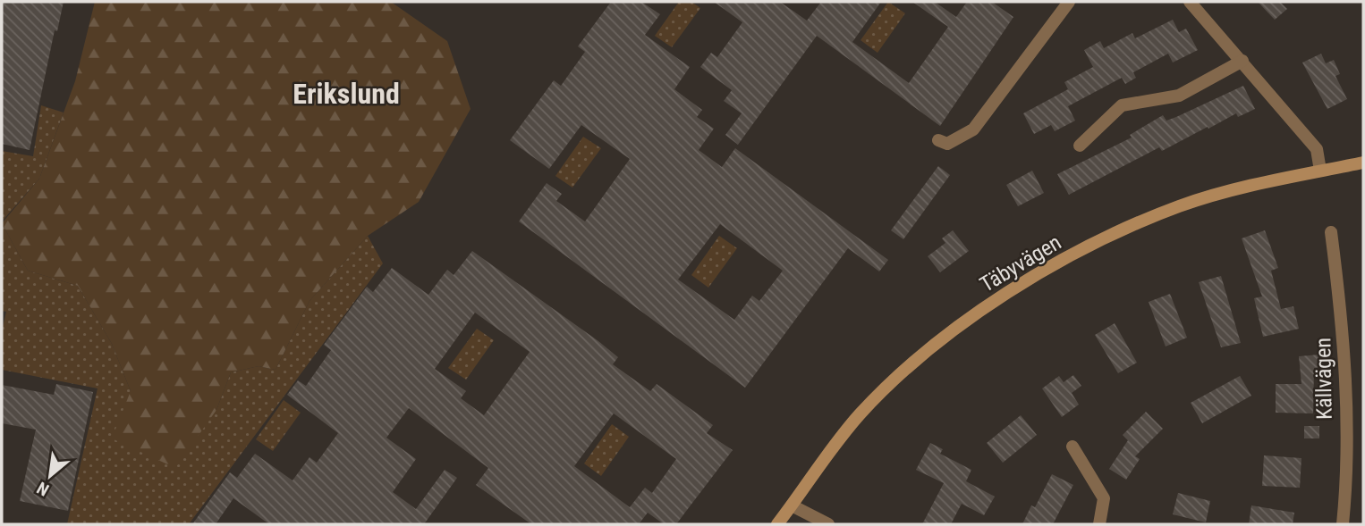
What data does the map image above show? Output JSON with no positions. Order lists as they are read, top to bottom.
{
  "streets": {
    "main road": ["Täbyvägen"],
    "street": ["Källvägen"]
  },
  "districts": ["Erikslund"],
  "north": "bottom left"
}
